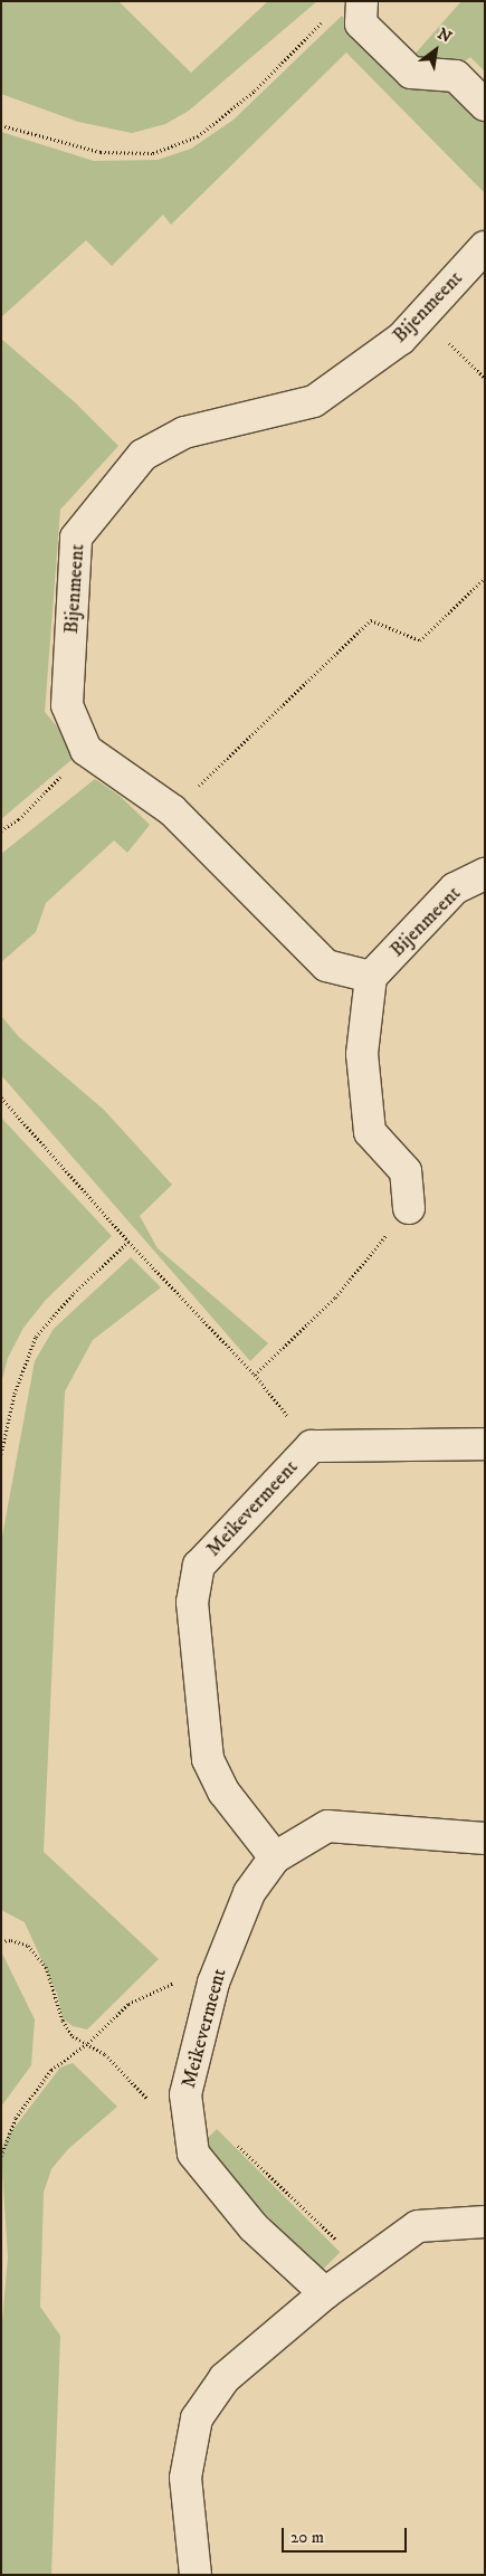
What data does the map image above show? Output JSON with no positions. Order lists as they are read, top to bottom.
{
  "streets": {
    "street": ["Bijenmeent", "Meikevermeent"]
  },
  "scale_bar": "20 m",
  "north": "top right"
}
